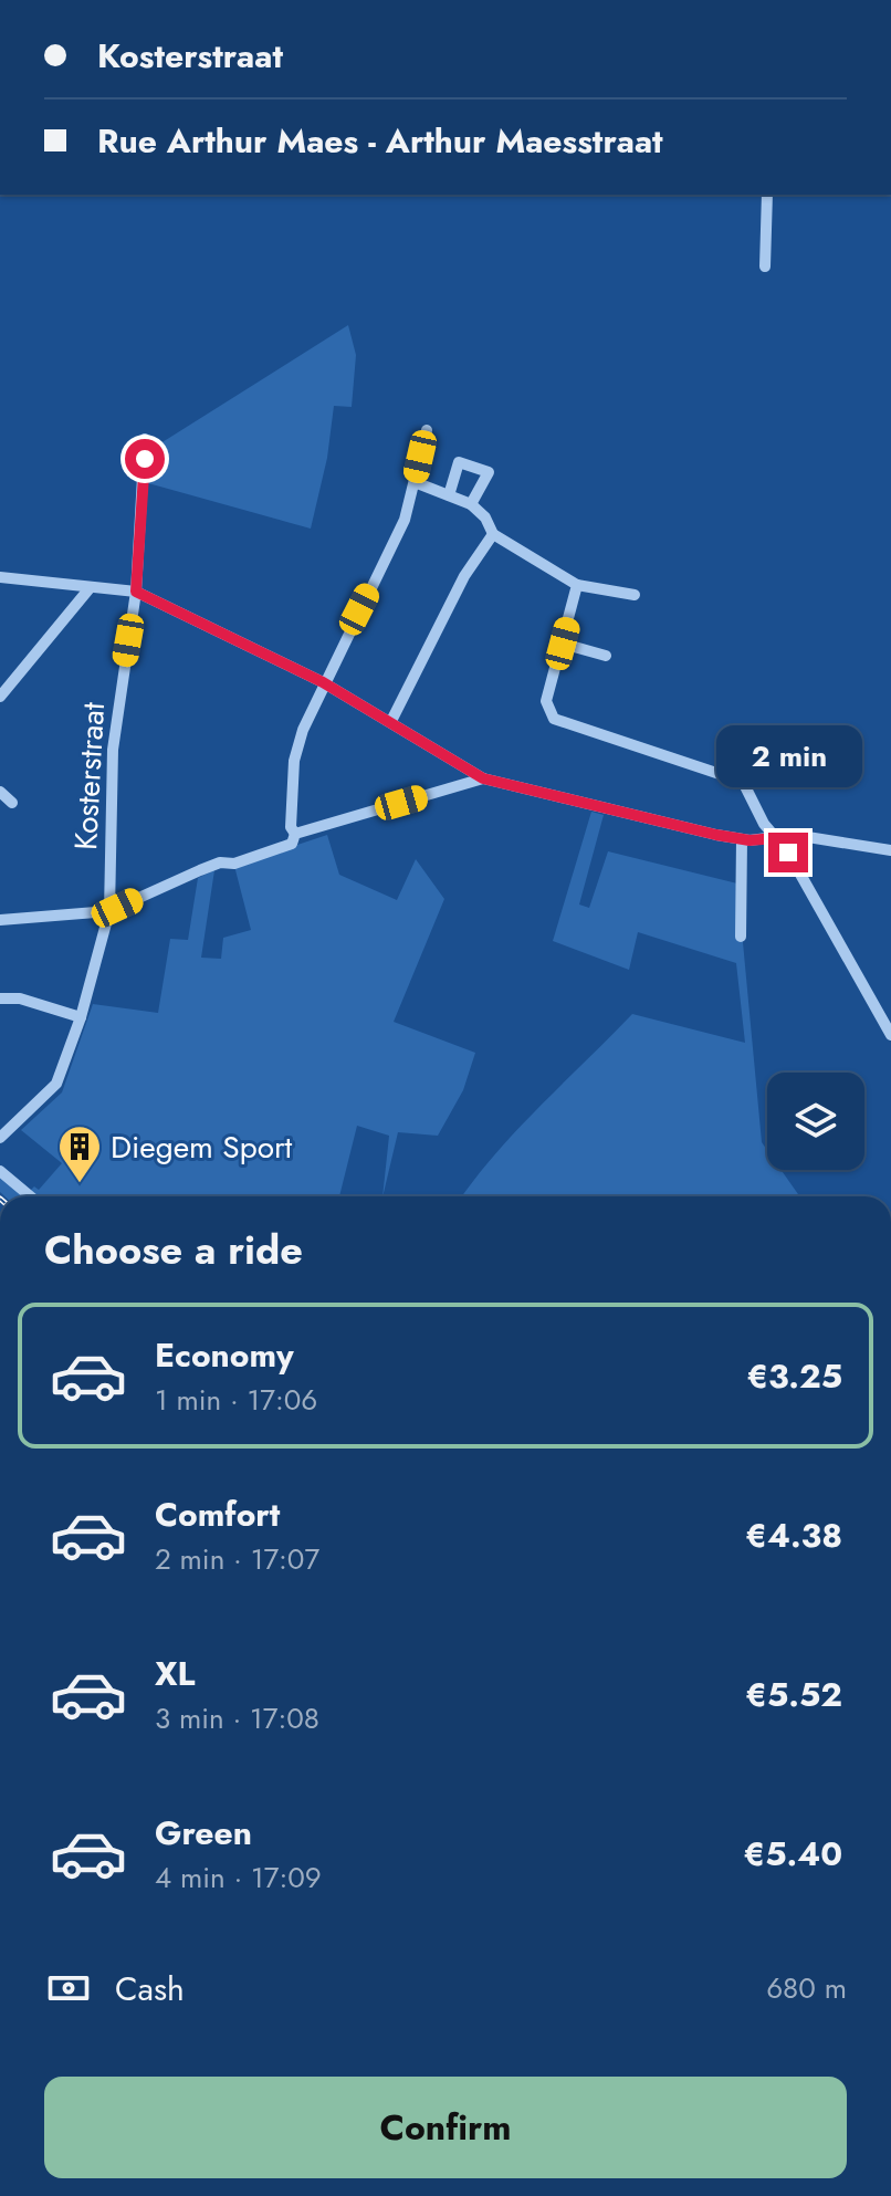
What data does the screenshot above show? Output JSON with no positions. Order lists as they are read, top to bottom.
{
  "streets": {
    "street": ["Kosterstraat"]
  },
  "places": {
    "building": ["Diegem Sport"]
  },
  "page": {
    "banner": ["Kosterstraat", "Rue Arthur Maes - Arthur Maesstraat"],
    "bubble": "2 min",
    "heading": "Choose a ride",
    "list": [
      {
        "name": "Economy",
        "note": "1 min · 17:06",
        "value": "€3.25"
      },
      {
        "name": "Comfort",
        "note": "2 min · 17:07",
        "value": "€4.38"
      },
      {
        "name": "XL",
        "note": "3 min · 17:08",
        "value": "€5.52"
      },
      {
        "name": "Green",
        "note": "4 min · 17:09",
        "value": "€5.40"
      }
    ],
    "pay": ["Cash", "680 m"],
    "buttons": "Confirm"
  }
}
